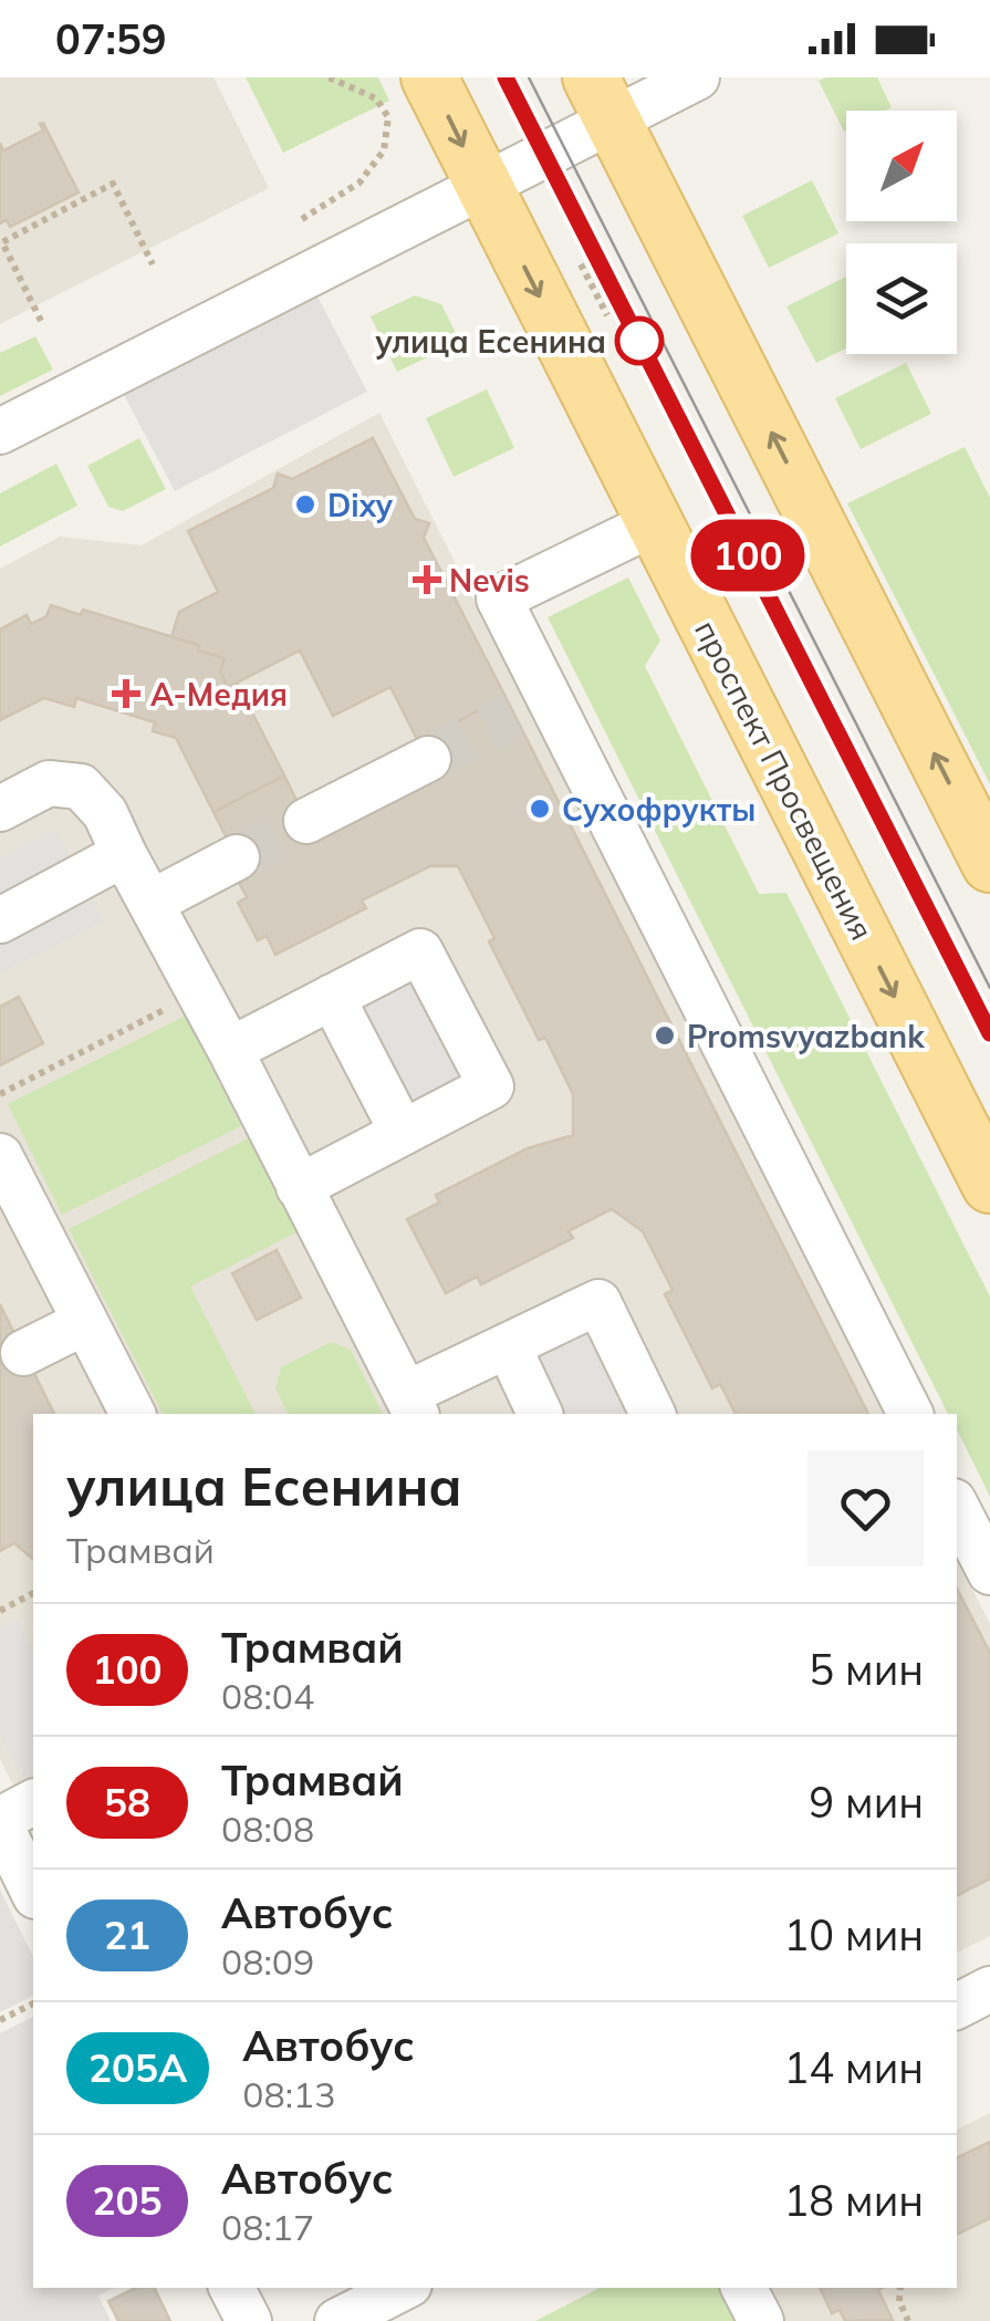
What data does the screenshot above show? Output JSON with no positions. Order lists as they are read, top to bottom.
{
  "streets": {
    "main road": ["проспект Просвещения"]
  },
  "places": {
    "other": [
      "улица Есенина",
      "Dixy",
      "Сухофрукты",
      "Promsvyazbank"
    ],
    "health": ["Nevis", "А-Медия"]
  },
  "lines": ["tram line 100"],
  "north": "top right",
  "page": {
    "status": "07:59",
    "on_map": "100",
    "heading": ["улица Есенина", "Трамвай"],
    "list": [
      {
        "mark": "100",
        "name": "Трамвай",
        "note": "08:04",
        "value": "5 мин"
      },
      {
        "mark": "58",
        "name": "Трамвай",
        "note": "08:08",
        "value": "9 мин"
      },
      {
        "mark": "21",
        "name": "Автобус",
        "note": "08:09",
        "value": "10 мин"
      },
      {
        "mark": "205А",
        "name": "Автобус",
        "note": "08:13",
        "value": "14 мин"
      },
      {
        "mark": "205",
        "name": "Автобус",
        "note": "08:17",
        "value": "18 мин"
      }
    ]
  }
}
